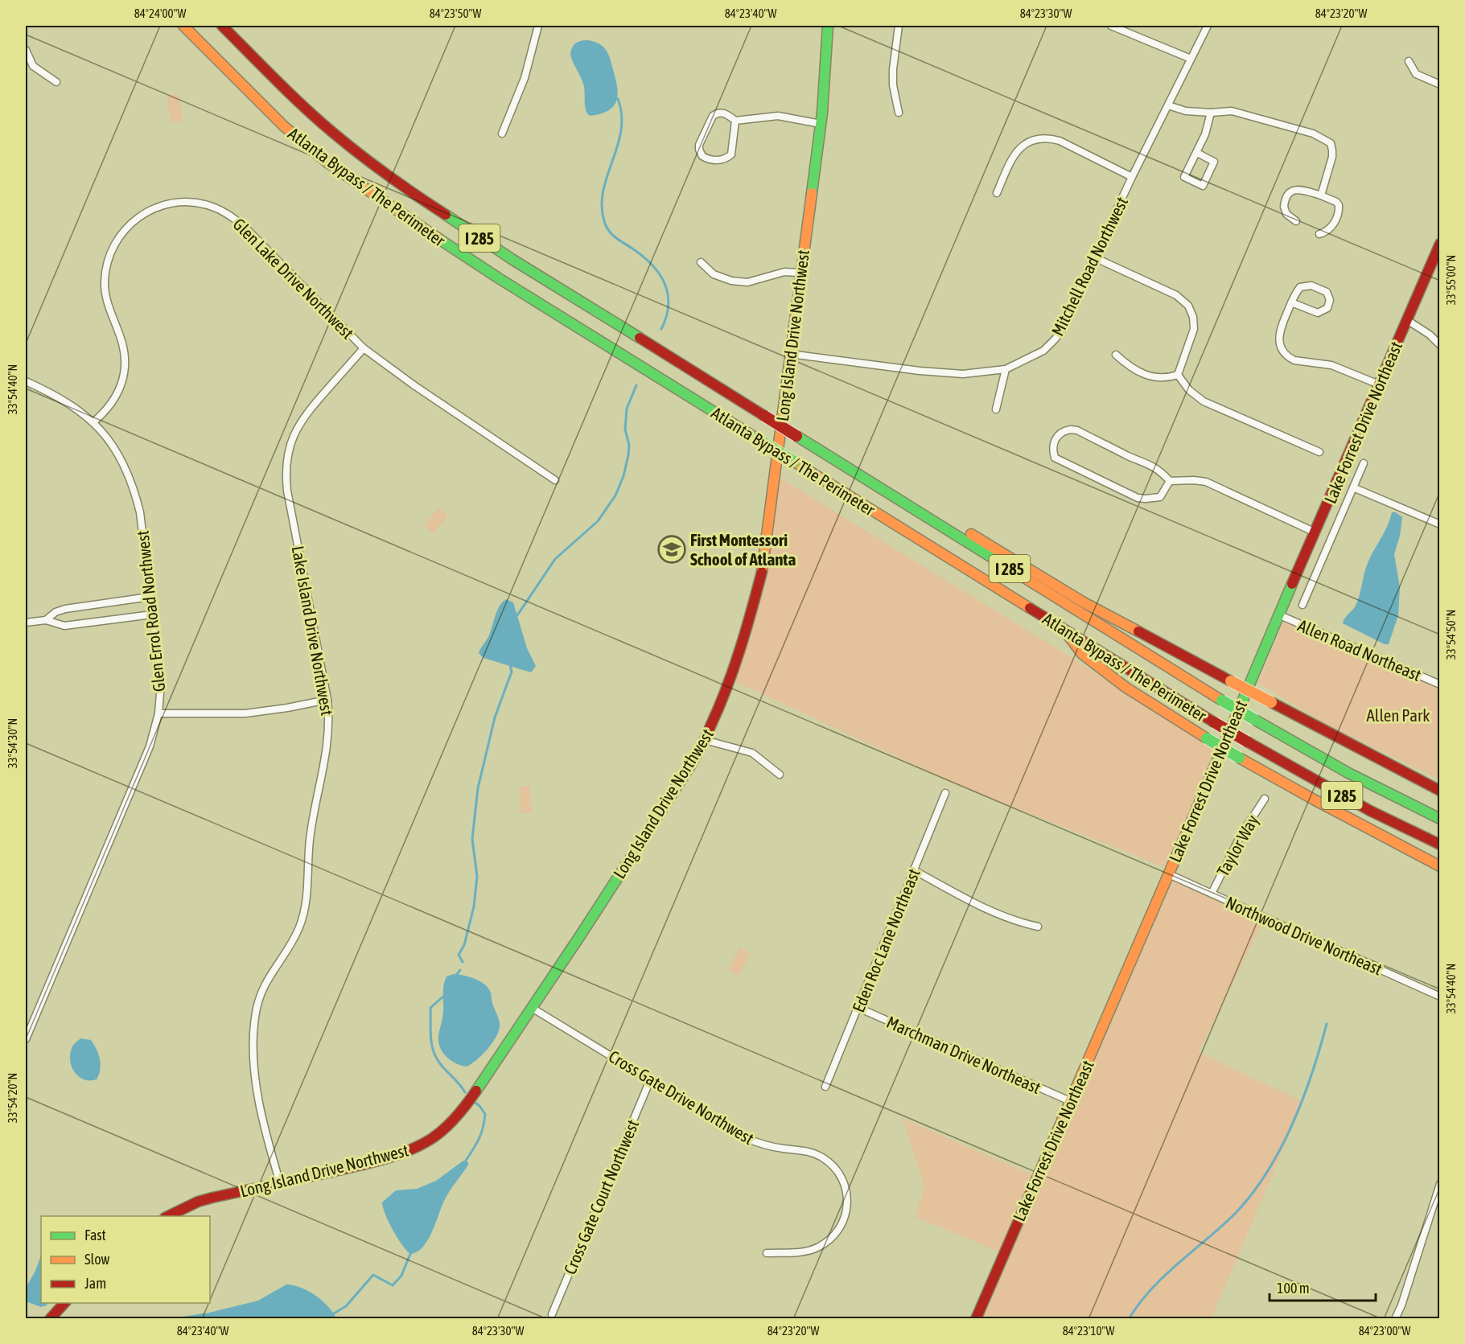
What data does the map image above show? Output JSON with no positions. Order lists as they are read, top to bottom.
{
  "streets": {
    "main road": [
      "Atlanta Bypass / The Perimeter",
      "I 285",
      "Long Island Drive Northwest",
      "Lake Forrest Drive Northeast"
    ],
    "street": [
      "Mitchell Road Northwest",
      "Glen Lake Drive Northwest",
      "Glen Errol Road Northwest",
      "Lake Island Drive Northwest",
      "Allen Road Northeast",
      "Taylor Way",
      "Northwood Drive Northeast",
      "Eden Roc Lane Northeast",
      "Marchman Drive Northeast",
      "Cross Gate Drive Northwest",
      "Cross Gate Court Northwest"
    ]
  },
  "crossings": [
    ["Mitchell Road Northwest", "Long Island Drive Northwest"],
    ["Glen Lake Drive Northwest", "Glen Errol Road Northwest"],
    ["Glen Lake Drive Northwest", "Lake Island Drive Northwest"],
    ["Long Island Drive Northwest", "Lake Island Drive Northwest"],
    ["Long Island Drive Northwest", "Cross Gate Drive Northwest"],
    ["Lake Forrest Drive Northeast", "Allen Road Northeast"],
    ["Lake Forrest Drive Northeast", "Northwood Drive Northeast"],
    ["Lake Forrest Drive Northeast", "Marchman Drive Northeast"],
    ["Taylor Way", "Northwood Drive Northeast"],
    ["Eden Roc Lane Northeast", "Marchman Drive Northeast"],
    ["Cross Gate Drive Northwest", "Cross Gate Court Northwest"]
  ],
  "parks": ["Allen Park"],
  "places": {
    "school or university": ["First Montessori School of Atlanta"]
  },
  "legend": ["Fast", "Slow", "Jam"],
  "scale_bar": "100 m",
  "coordinates": [
    "84°24'00\"W",
    "84°23'50\"W",
    "84°23'40\"W",
    "84°23'30\"W",
    "84°23'20\"W",
    "33°55'00\"N",
    "33°54'40\"N",
    "33°54'50\"N",
    "33°54'30\"N",
    "33°54'20\"N",
    "84°23'10\"W",
    "84°23'00\"W"
  ]
}
